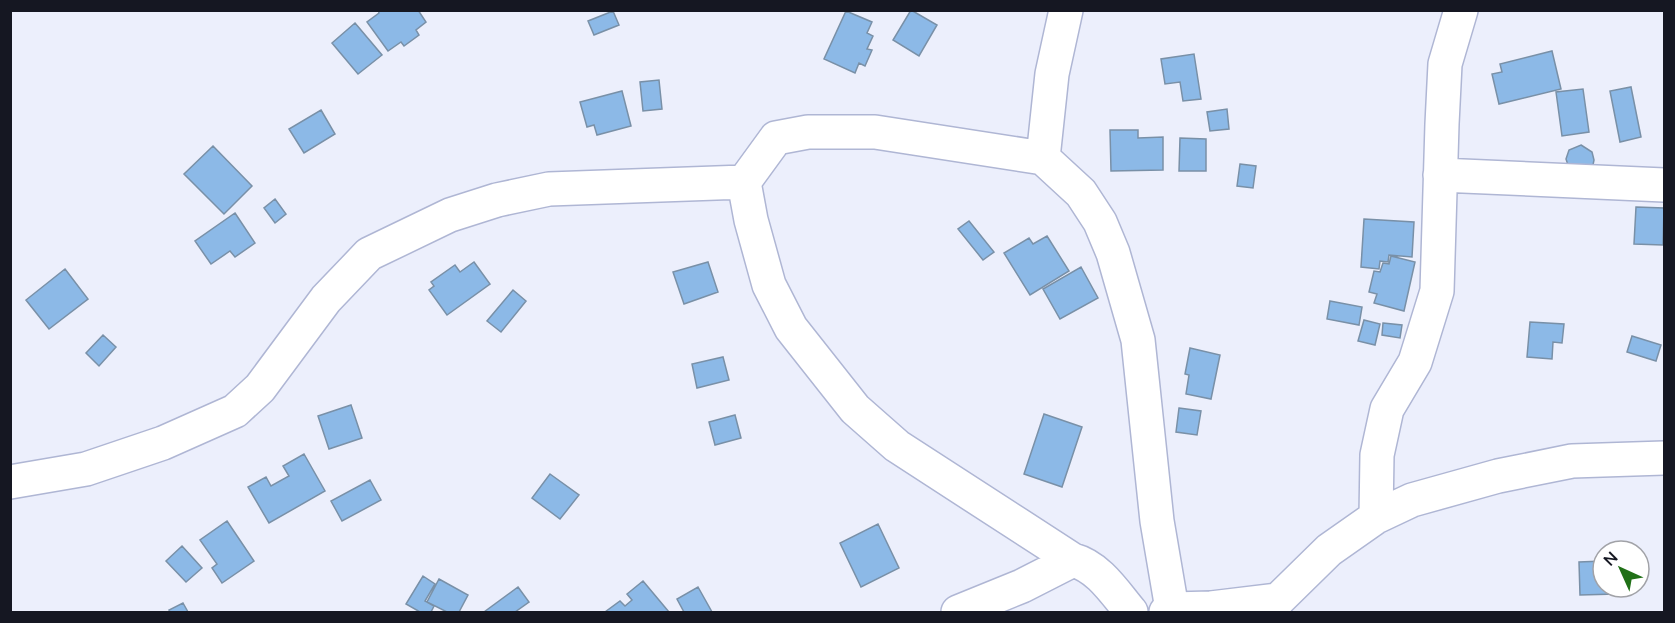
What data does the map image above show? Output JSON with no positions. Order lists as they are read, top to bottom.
{
  "north": "top left"
}
